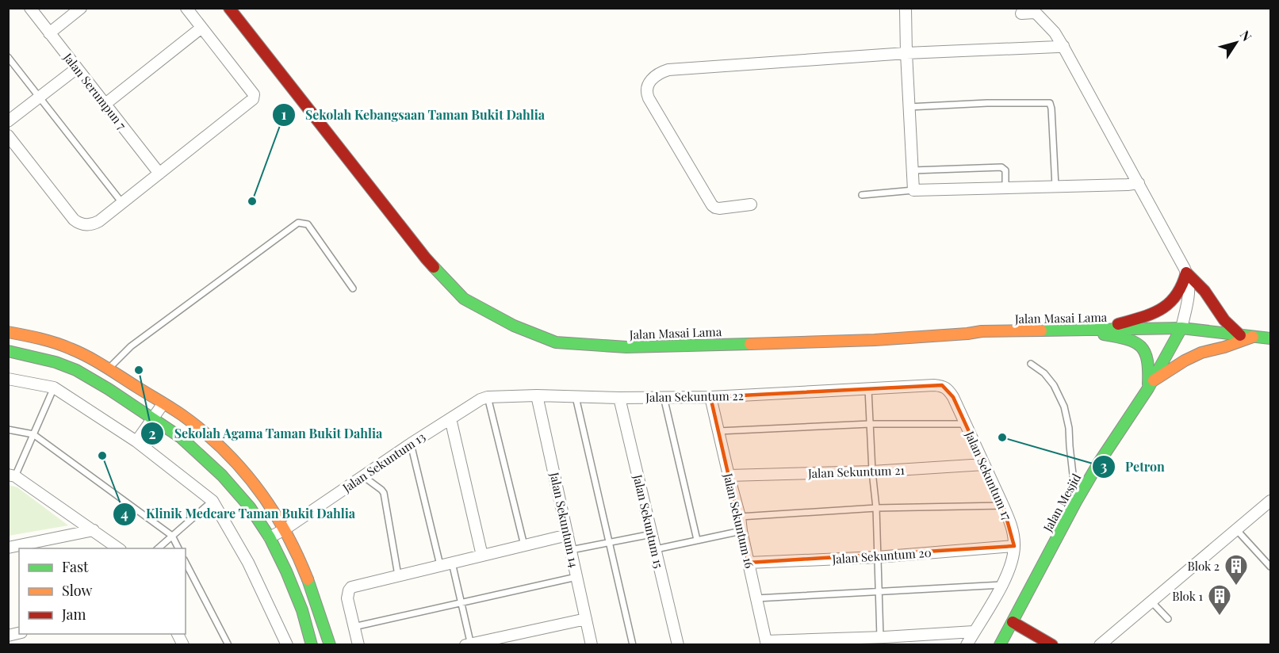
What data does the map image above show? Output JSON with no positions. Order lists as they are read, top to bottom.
{
  "streets": {
    "main road": ["Jalan Masai Lama", "Jalan Mesjid"],
    "street": [
      "Jalan Serumpun 7",
      "Jalan Sekuntum 22",
      "Jalan Sekuntum 13",
      "Jalan Sekuntum 21",
      "Jalan Sekuntum 17",
      "Jalan Sekuntum 14",
      "Jalan Sekuntum 16",
      "Jalan Sekuntum 15",
      "Jalan Sekuntum 20"
    ]
  },
  "crossings": [
    ["Jalan Masai Lama", "Jalan Mesjid"],
    ["Jalan Sekuntum 22", "Jalan Sekuntum 13"],
    ["Jalan Sekuntum 22", "Jalan Sekuntum 17"],
    ["Jalan Sekuntum 22", "Jalan Sekuntum 14"],
    ["Jalan Sekuntum 22", "Jalan Sekuntum 16"],
    ["Jalan Sekuntum 22", "Jalan Sekuntum 15"],
    ["Jalan Sekuntum 21", "Jalan Sekuntum 17"],
    ["Jalan Sekuntum 21", "Jalan Sekuntum 16"],
    ["Jalan Sekuntum 17", "Jalan Sekuntum 20"],
    ["Jalan Sekuntum 16", "Jalan Sekuntum 20"]
  ],
  "places": {
    "other": [
      "Sekolah Kebangsaan Taman Bukit Dahlia",
      "Sekolah Agama Taman Bukit Dahlia",
      "Petron",
      "Klinik Medcare Taman Bukit Dahlia"
    ],
    "building": ["Blok 2", "Blok 1"]
  },
  "legend": ["Fast", "Slow", "Jam"],
  "north": "top right"
}
